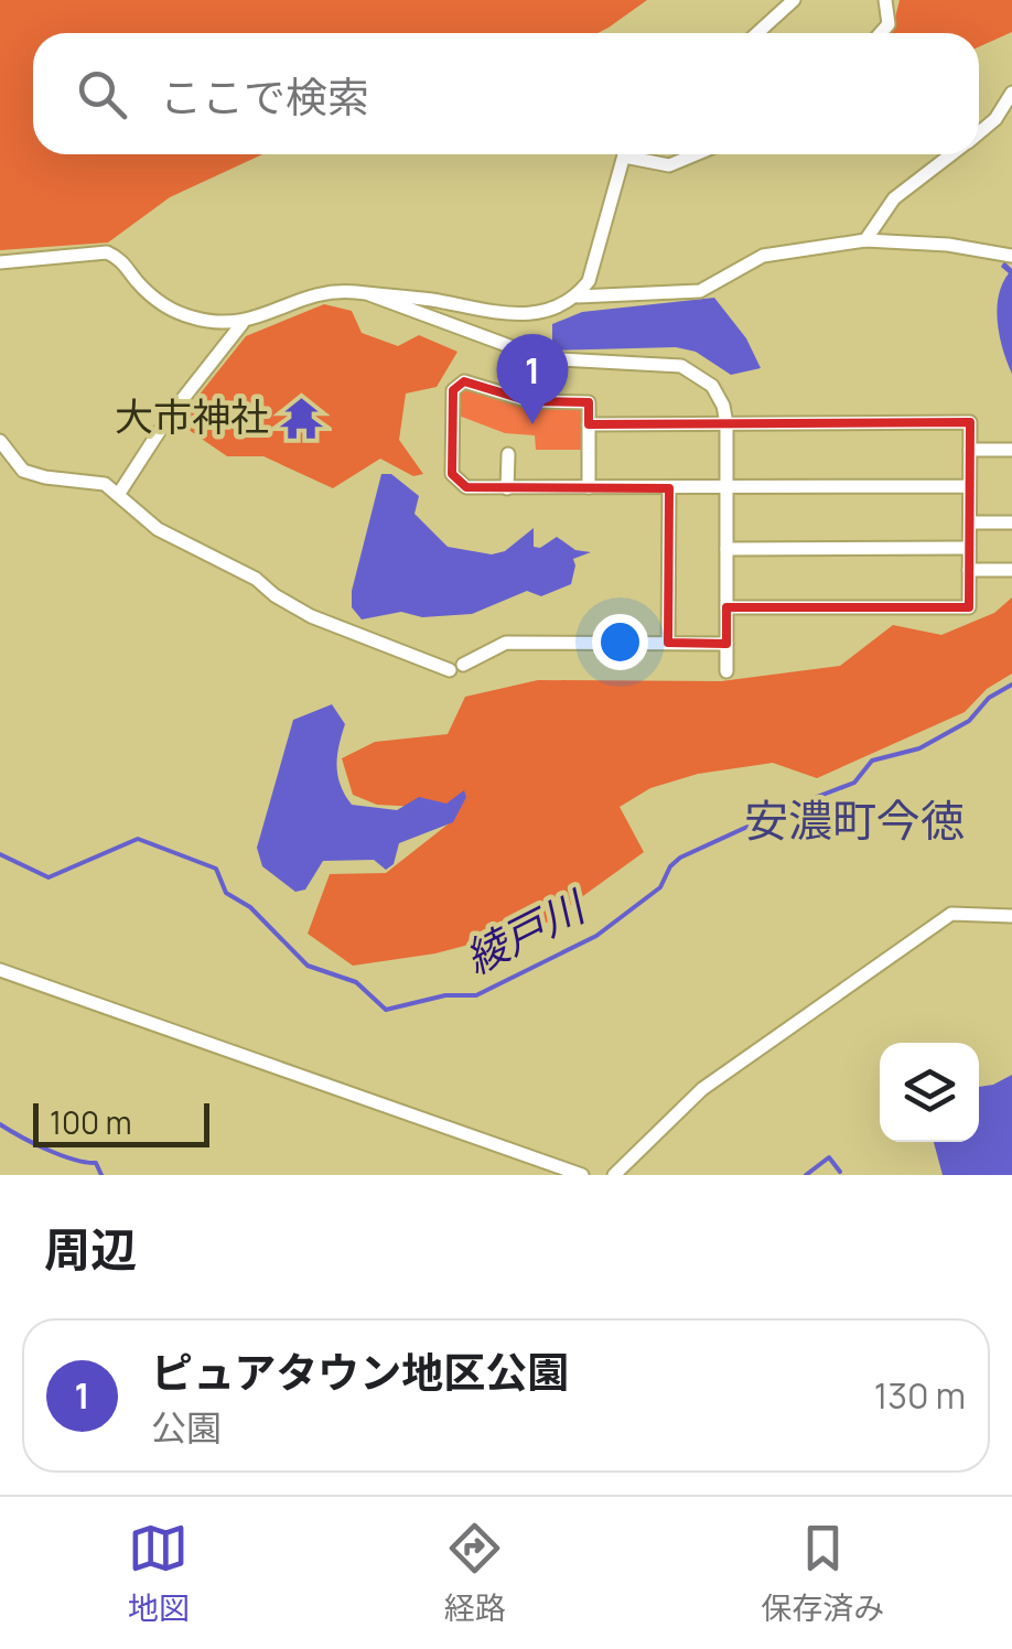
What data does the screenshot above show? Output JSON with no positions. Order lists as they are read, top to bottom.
{
  "districts": ["安濃町今徳"],
  "water": ["綾戸川"],
  "places": {
    "temple": ["大市神社"]
  },
  "scale_bar": "100 m",
  "page": {
    "search": "ここで検索",
    "pins": "1",
    "scale": "100 m",
    "heading": "周辺",
    "list": [
      {
        "mark": "1",
        "name": "ピュアタウン地区公園",
        "note": "公園",
        "value": "130 m"
      }
    ],
    "nav": ["地図", "経路", "保存済み"]
  }
}
